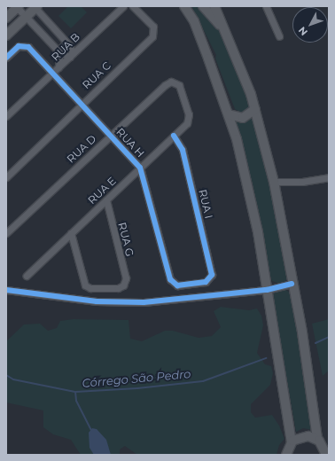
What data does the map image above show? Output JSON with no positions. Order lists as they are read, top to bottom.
{
  "streets": {
    "street": [
      "RUA B",
      "RUA C",
      "RUA H",
      "RUA D",
      "RUA E",
      "RUA I",
      "RUA G"
    ]
  },
  "crossings": [
    ["RUA B", "RUA H"],
    ["RUA C", "RUA H"],
    ["RUA H", "RUA D"],
    ["RUA H", "RUA E"],
    ["RUA H", "RUA I"],
    ["RUA D", "RUA E"],
    ["RUA E", "RUA I"],
    ["RUA E", "RUA G"]
  ],
  "water": ["Córrego São Pedro"],
  "north": "bottom left"
}
